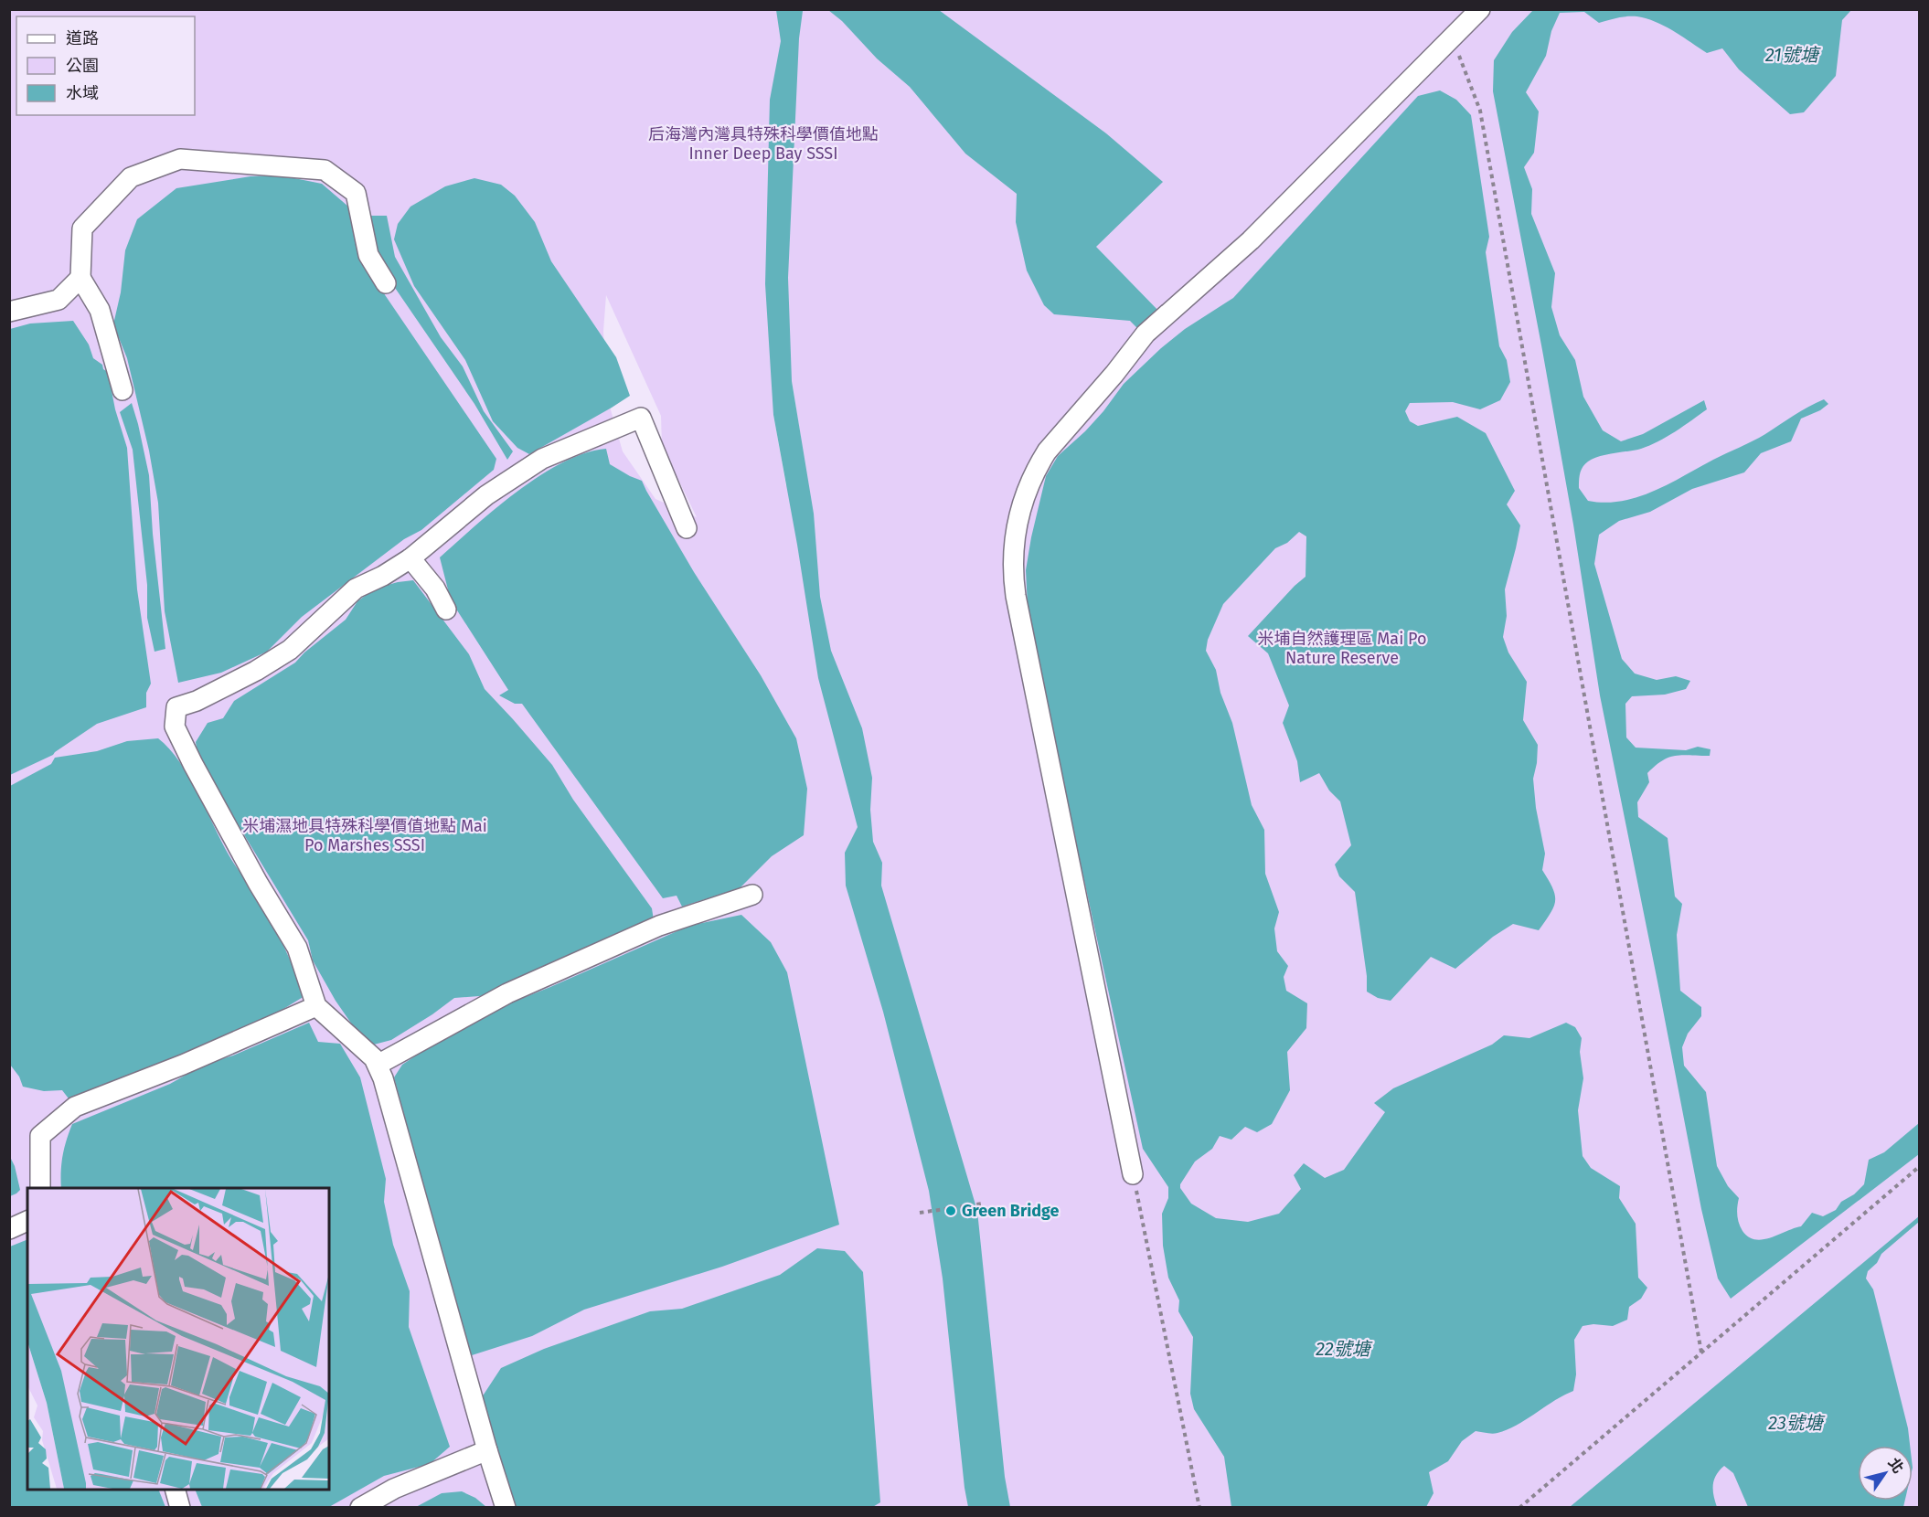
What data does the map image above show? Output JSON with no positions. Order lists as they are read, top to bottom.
{
  "water": ["21號塘", "22號塘", "23號塘"],
  "parks": ["后海灣內灣具特殊科學價值地點 Inner Deep Bay SSSI", "米埔自然護理區 Mai Po Nature Reserve", "米埔濕地具特殊科學價值地點 Mai Po Marshes SSSI"],
  "places": ["Green Bridge"],
  "legend": ["道路", "公園", "水域"],
  "north": "top right"
}
